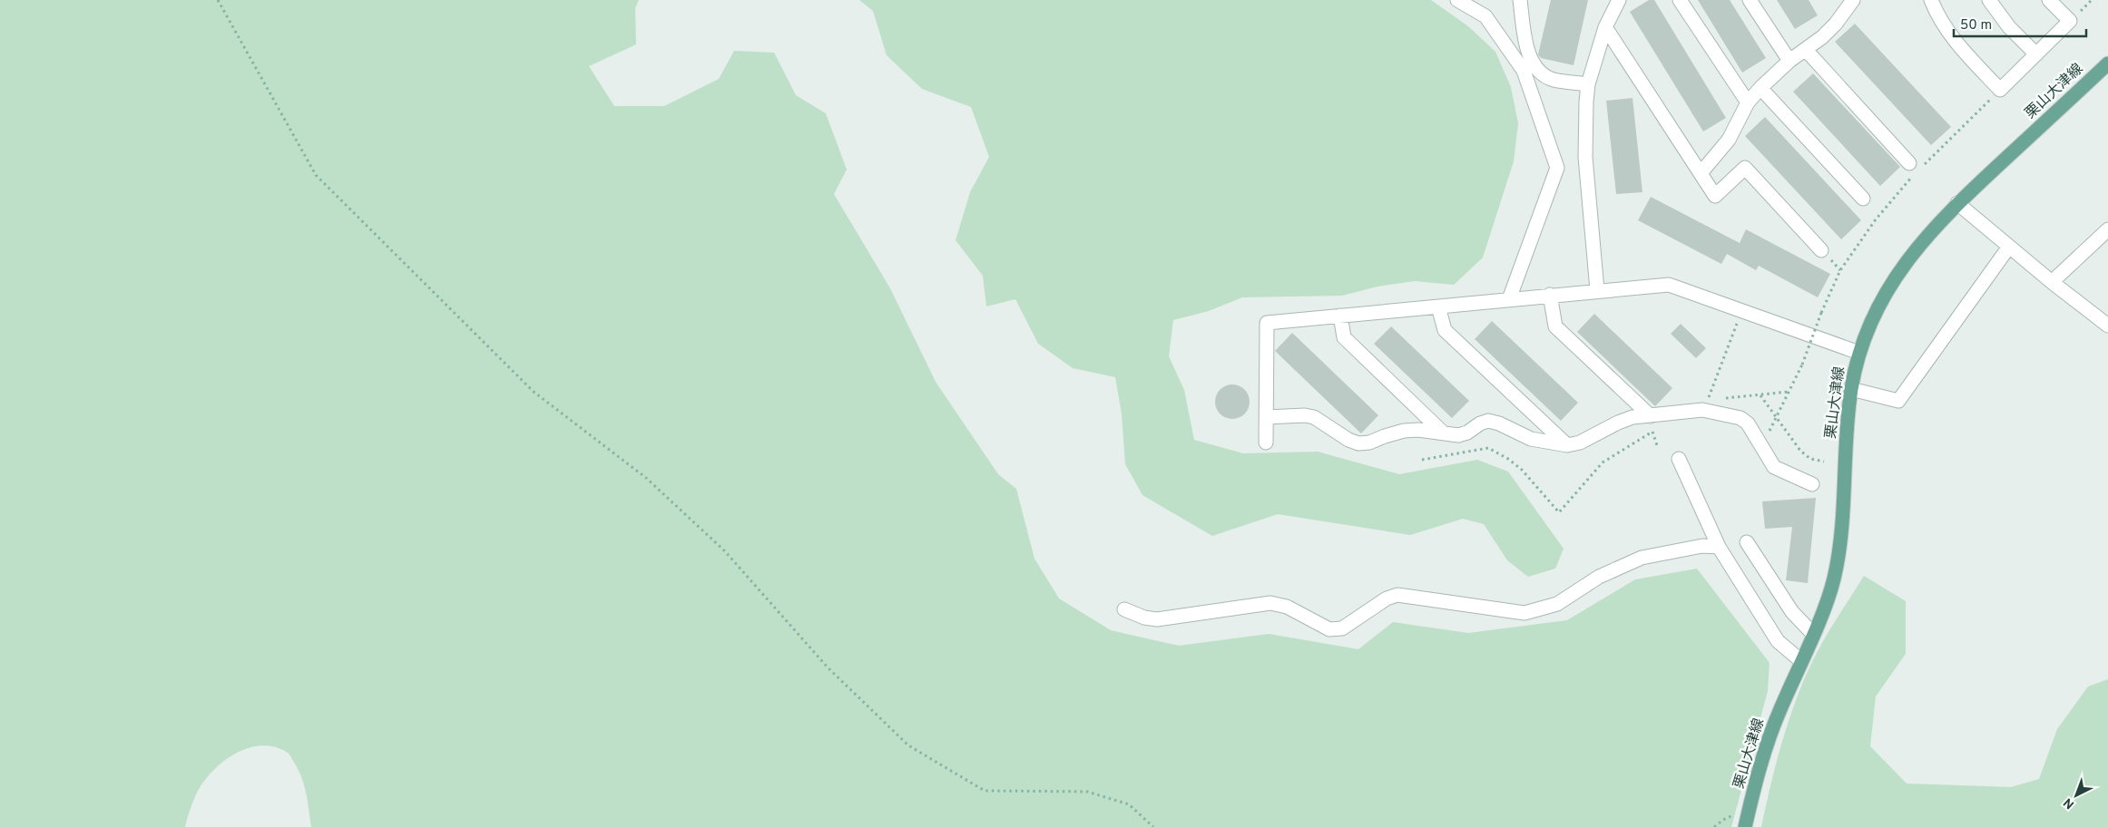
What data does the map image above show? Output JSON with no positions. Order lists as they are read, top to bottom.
{
  "streets": {
    "main road": ["栗山大津線"]
  },
  "scale_bar": "50 m",
  "north": "bottom left"
}
